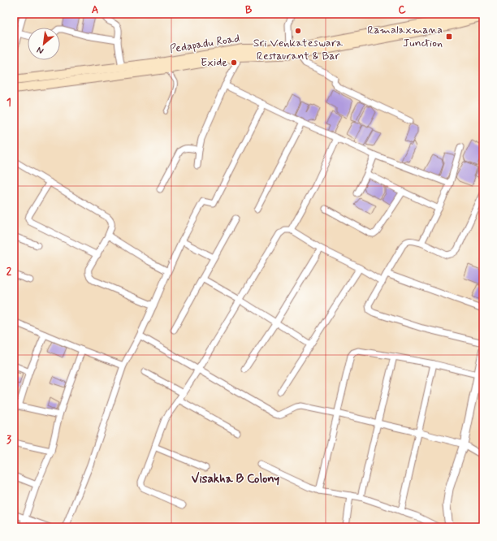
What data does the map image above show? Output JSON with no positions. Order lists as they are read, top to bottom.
{
  "streets": {
    "main road": ["Pedapadu Road"]
  },
  "districts": ["Visakha B Colony"],
  "places": {
    "other": ["Sri Venkateswara Restaurant & Bar", "Exide"],
    "transit": ["Ramalaxmana Junction"]
  },
  "north": "bottom left",
  "grid": {
    "columns": ["A", "B", "C"],
    "rows": ["1", "2", "3"]
  }
}
